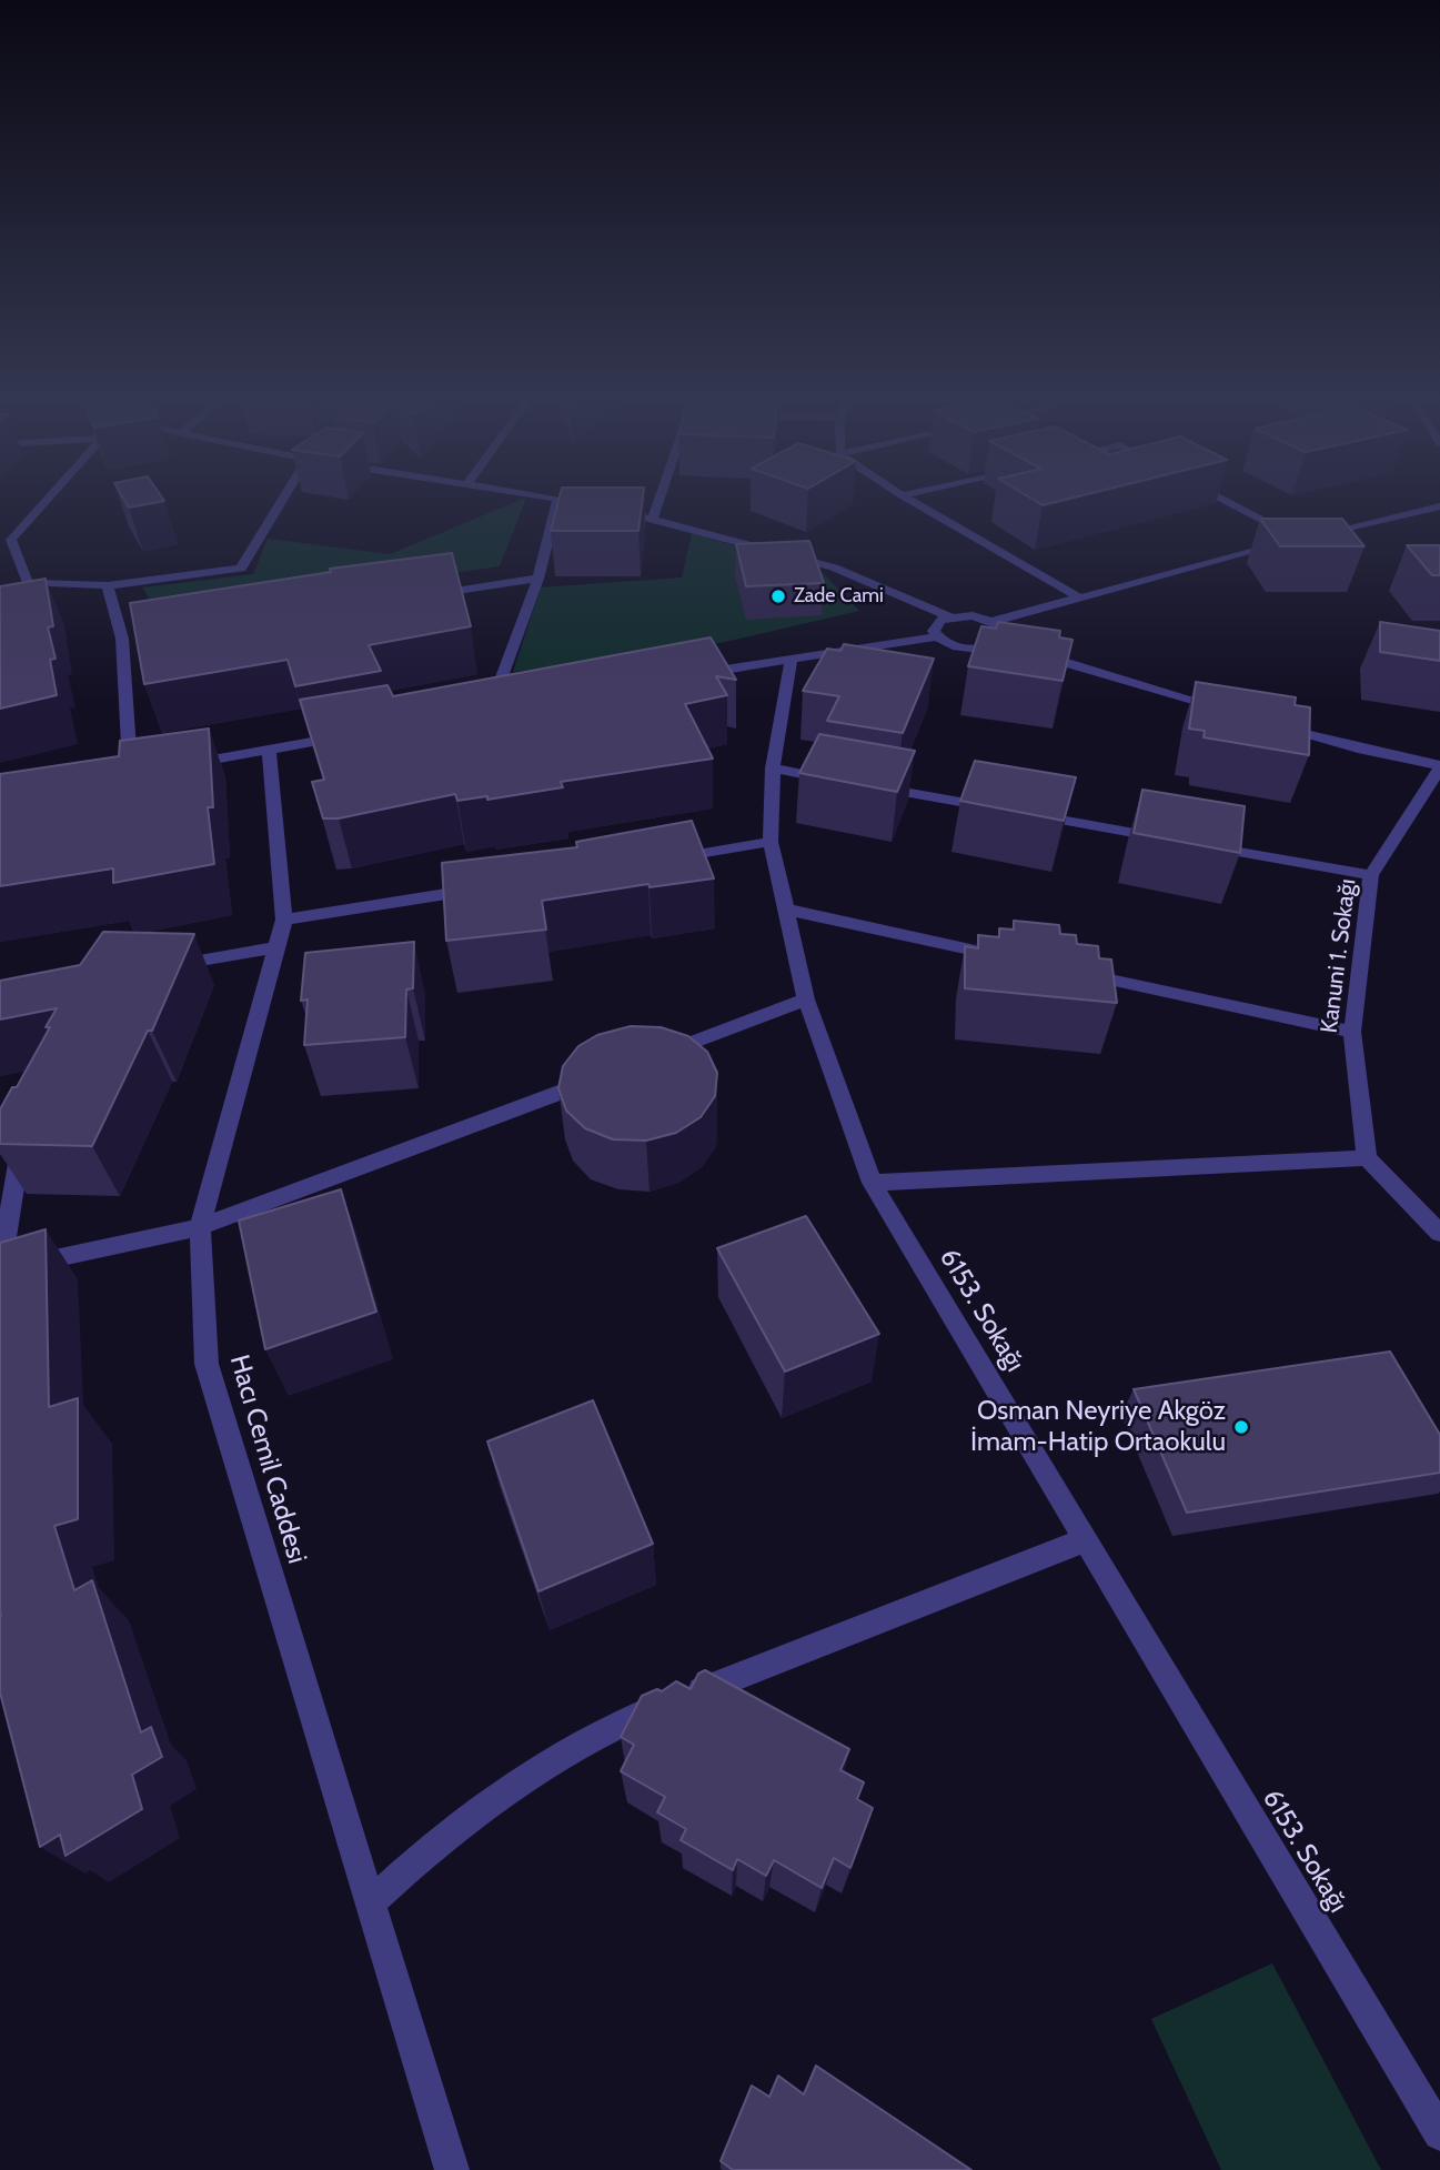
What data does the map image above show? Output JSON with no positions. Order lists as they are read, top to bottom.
{
  "streets": {
    "street": ["Kanuni 1. Sokağı", "6153. Sokağı", "Hacı Cemil Caddesi"]
  },
  "places": ["Zade Cami", "Osman Neyriye Akgöz İmam-Hatip Ortaokulu"]
}
